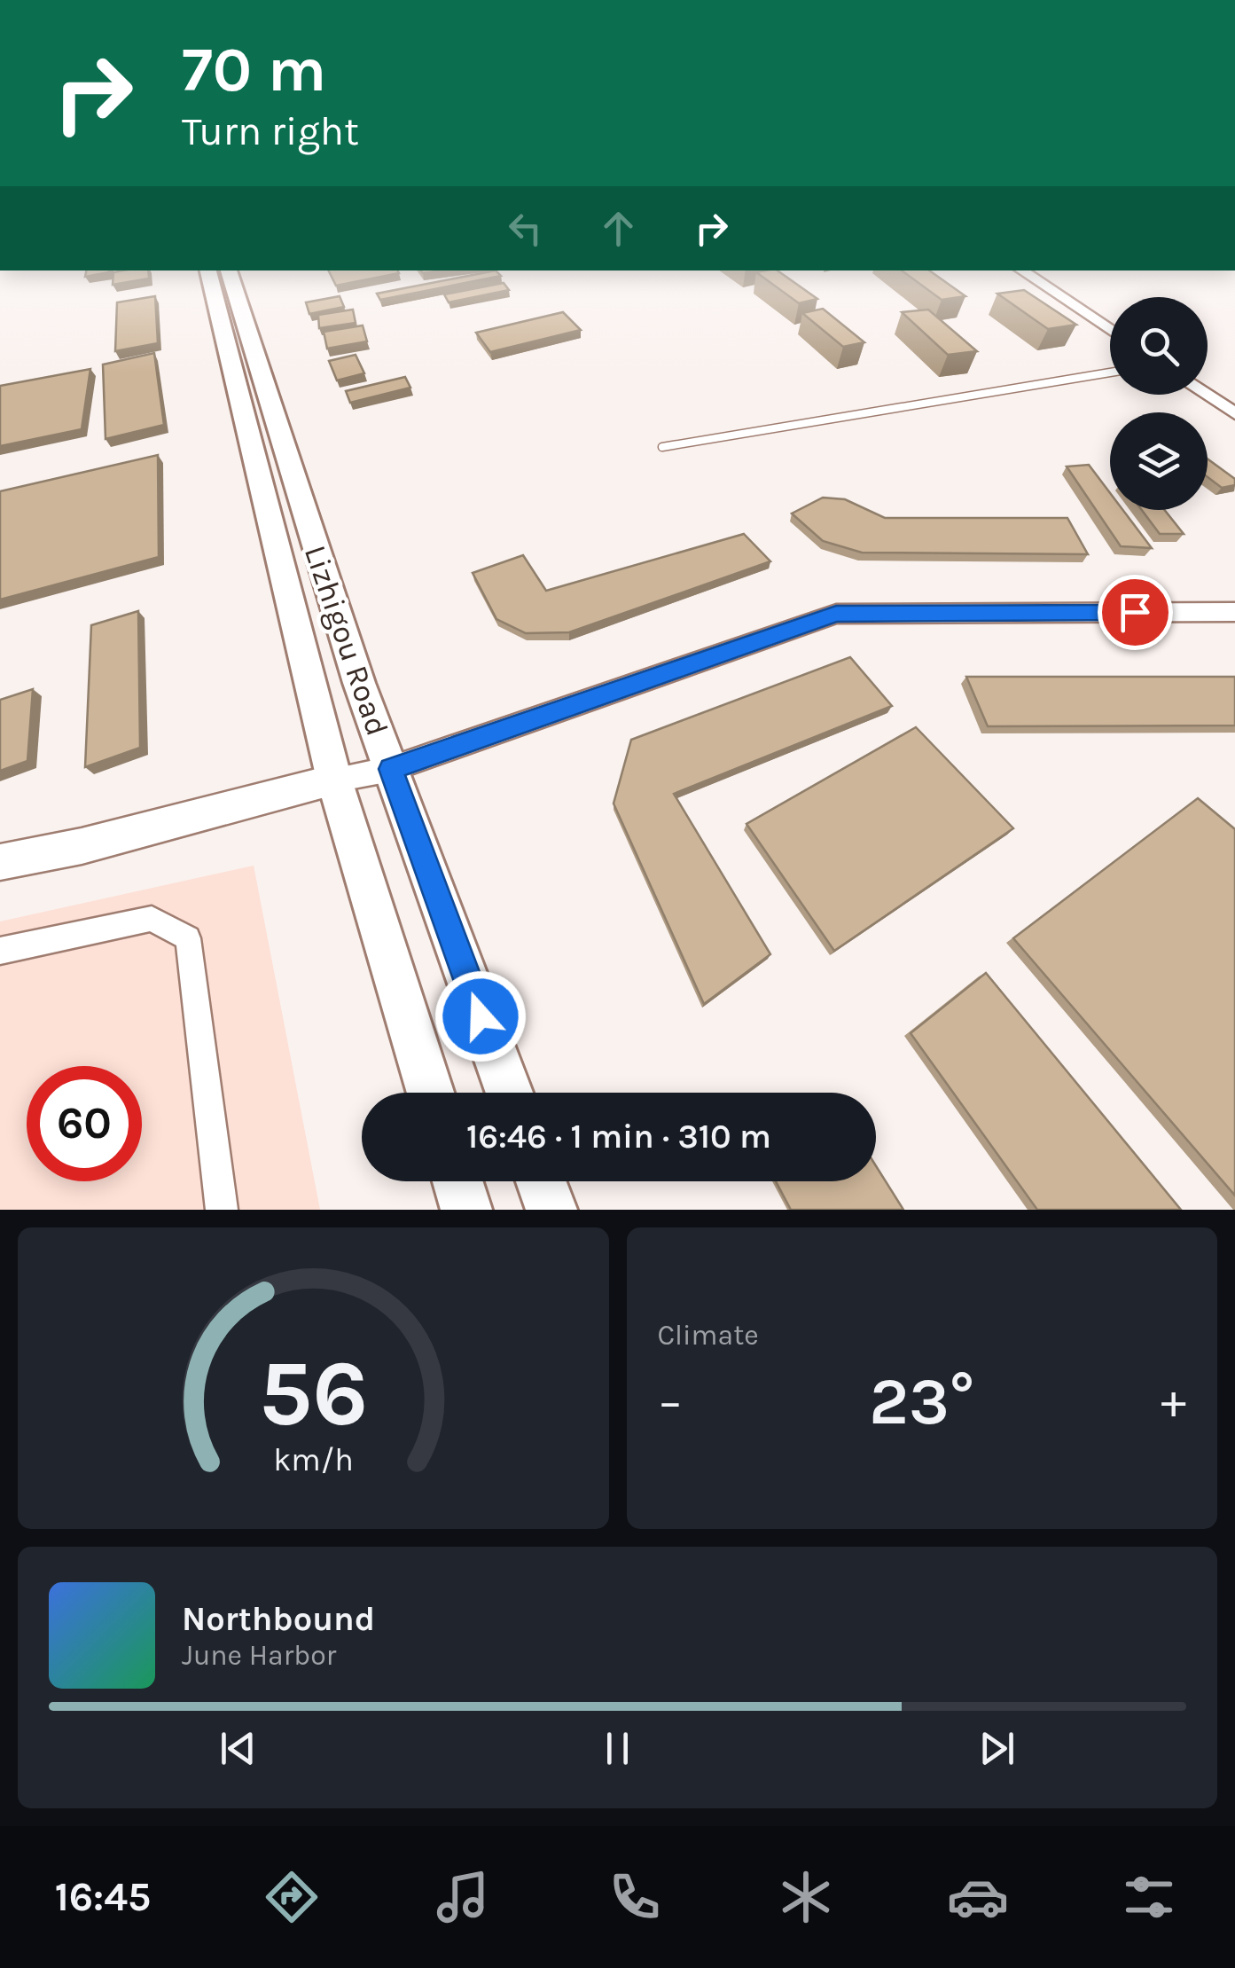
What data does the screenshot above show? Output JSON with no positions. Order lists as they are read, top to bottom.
{
  "streets": {
    "main road": ["Lizhigou Road"]
  },
  "page": {
    "turn": ["70 m", "Turn right"],
    "limit": "60",
    "trip": "16:46 · 1 min · 310 m",
    "tile": "Climate",
    "heat": ["−", "23°", "+"],
    "song": ["Northbound", "June Harbor"],
    "tabs": "16:45",
    "gauge": ["56", "km/h"]
  }
}
